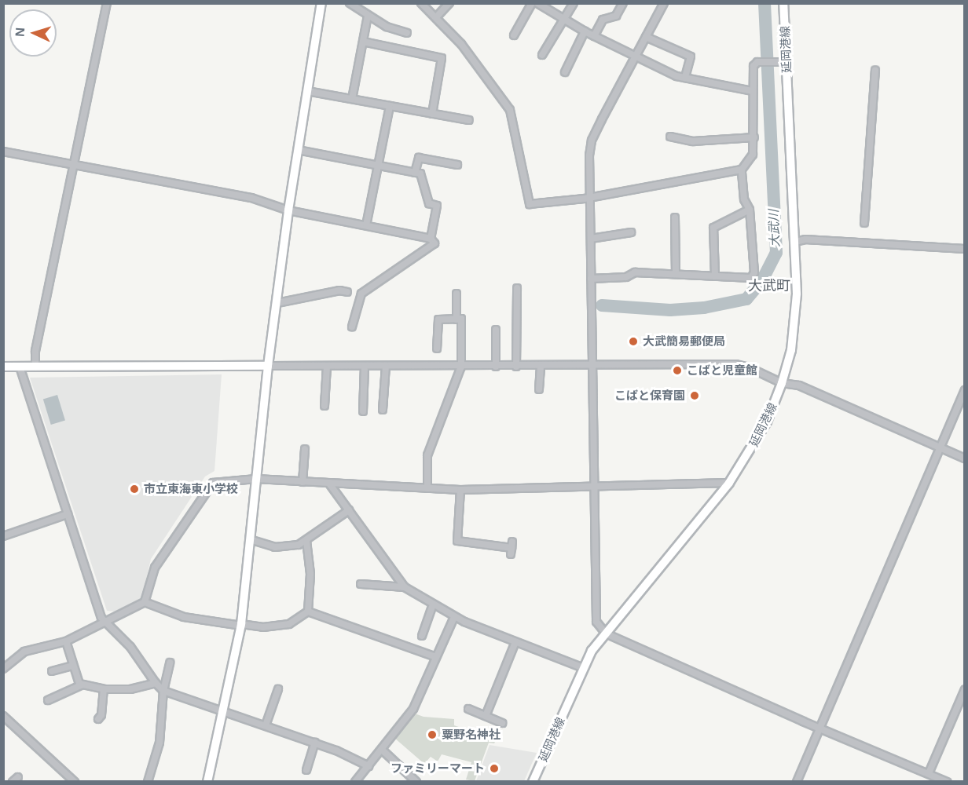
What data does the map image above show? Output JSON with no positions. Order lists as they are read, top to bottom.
{
  "streets": {
    "street": ["延岡港線"]
  },
  "districts": ["大武町"],
  "water": ["大武川"],
  "places": [
    "大武簡易郵便局",
    "こばと児童館",
    "こばと保育園",
    "市立東海東小学校",
    "粟野名神社",
    "ファミリーマート"
  ],
  "north": "left"
}
